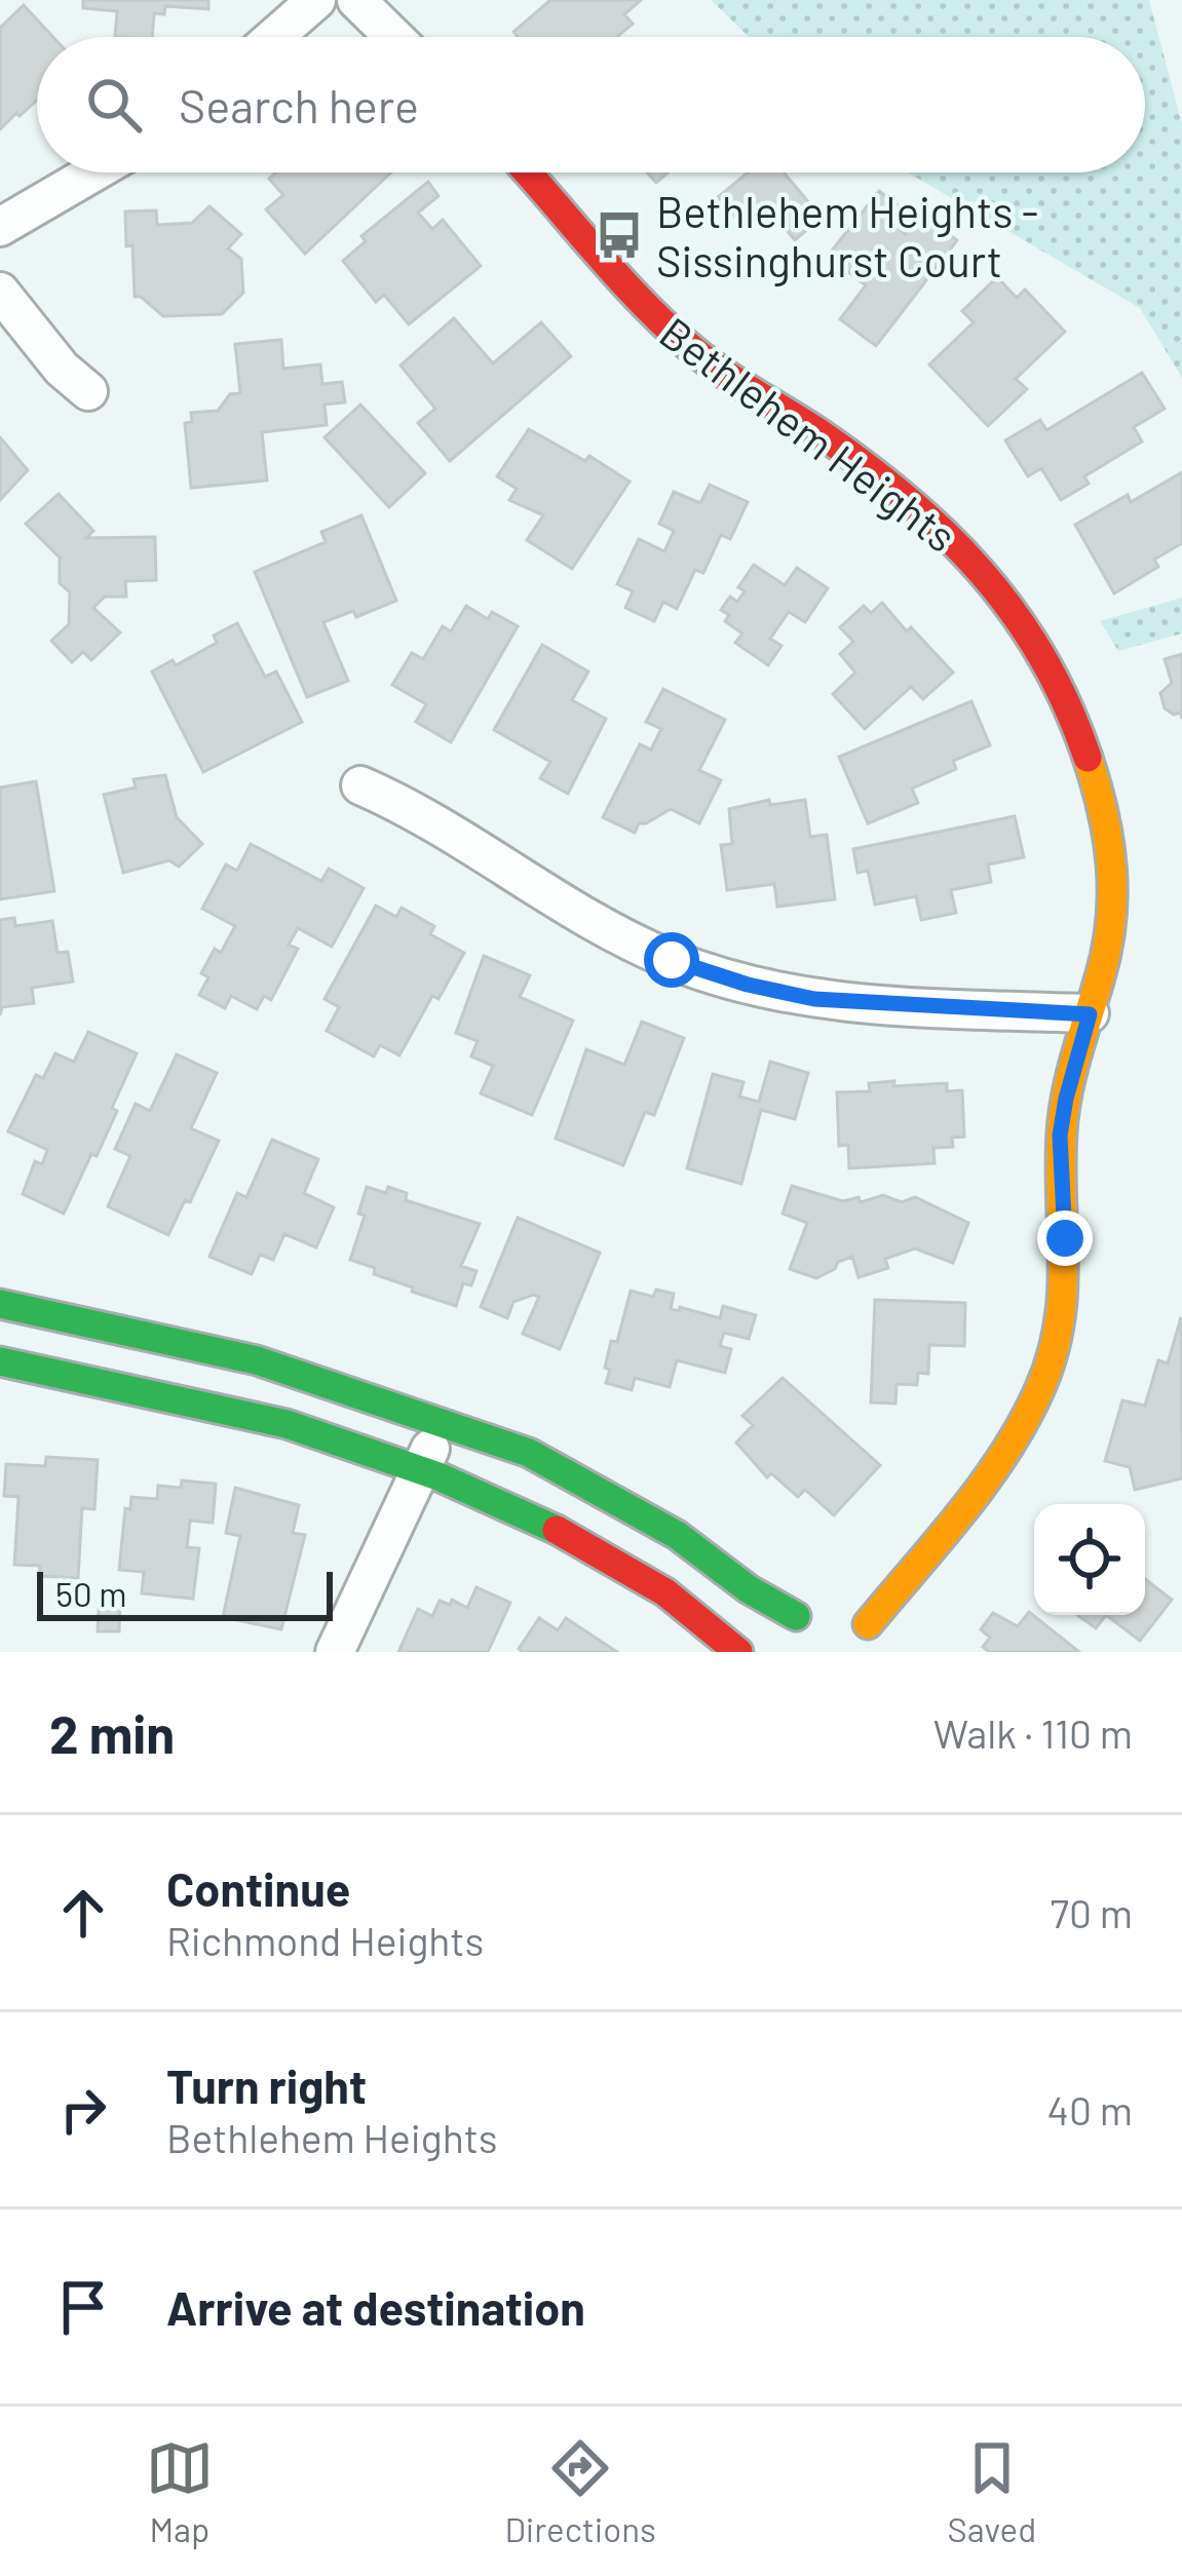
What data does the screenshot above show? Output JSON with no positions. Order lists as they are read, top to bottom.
{
  "streets": {
    "street": ["Bethlehem Heights"]
  },
  "places": {
    "bus stop": ["Bethlehem Heights - Sissinghurst Court"]
  },
  "scale_bar": "50 m",
  "page": {
    "search": "Search here",
    "scale": "50 m",
    "heading": ["2 min", "Walk · 110 m"],
    "list": [
      ["Continue", "Richmond Heights", "70 m"],
      ["Turn right", "Bethlehem Heights", "40 m"],
      "Arrive at destination"
    ],
    "nav": ["Map", "Directions", "Saved"]
  }
}
